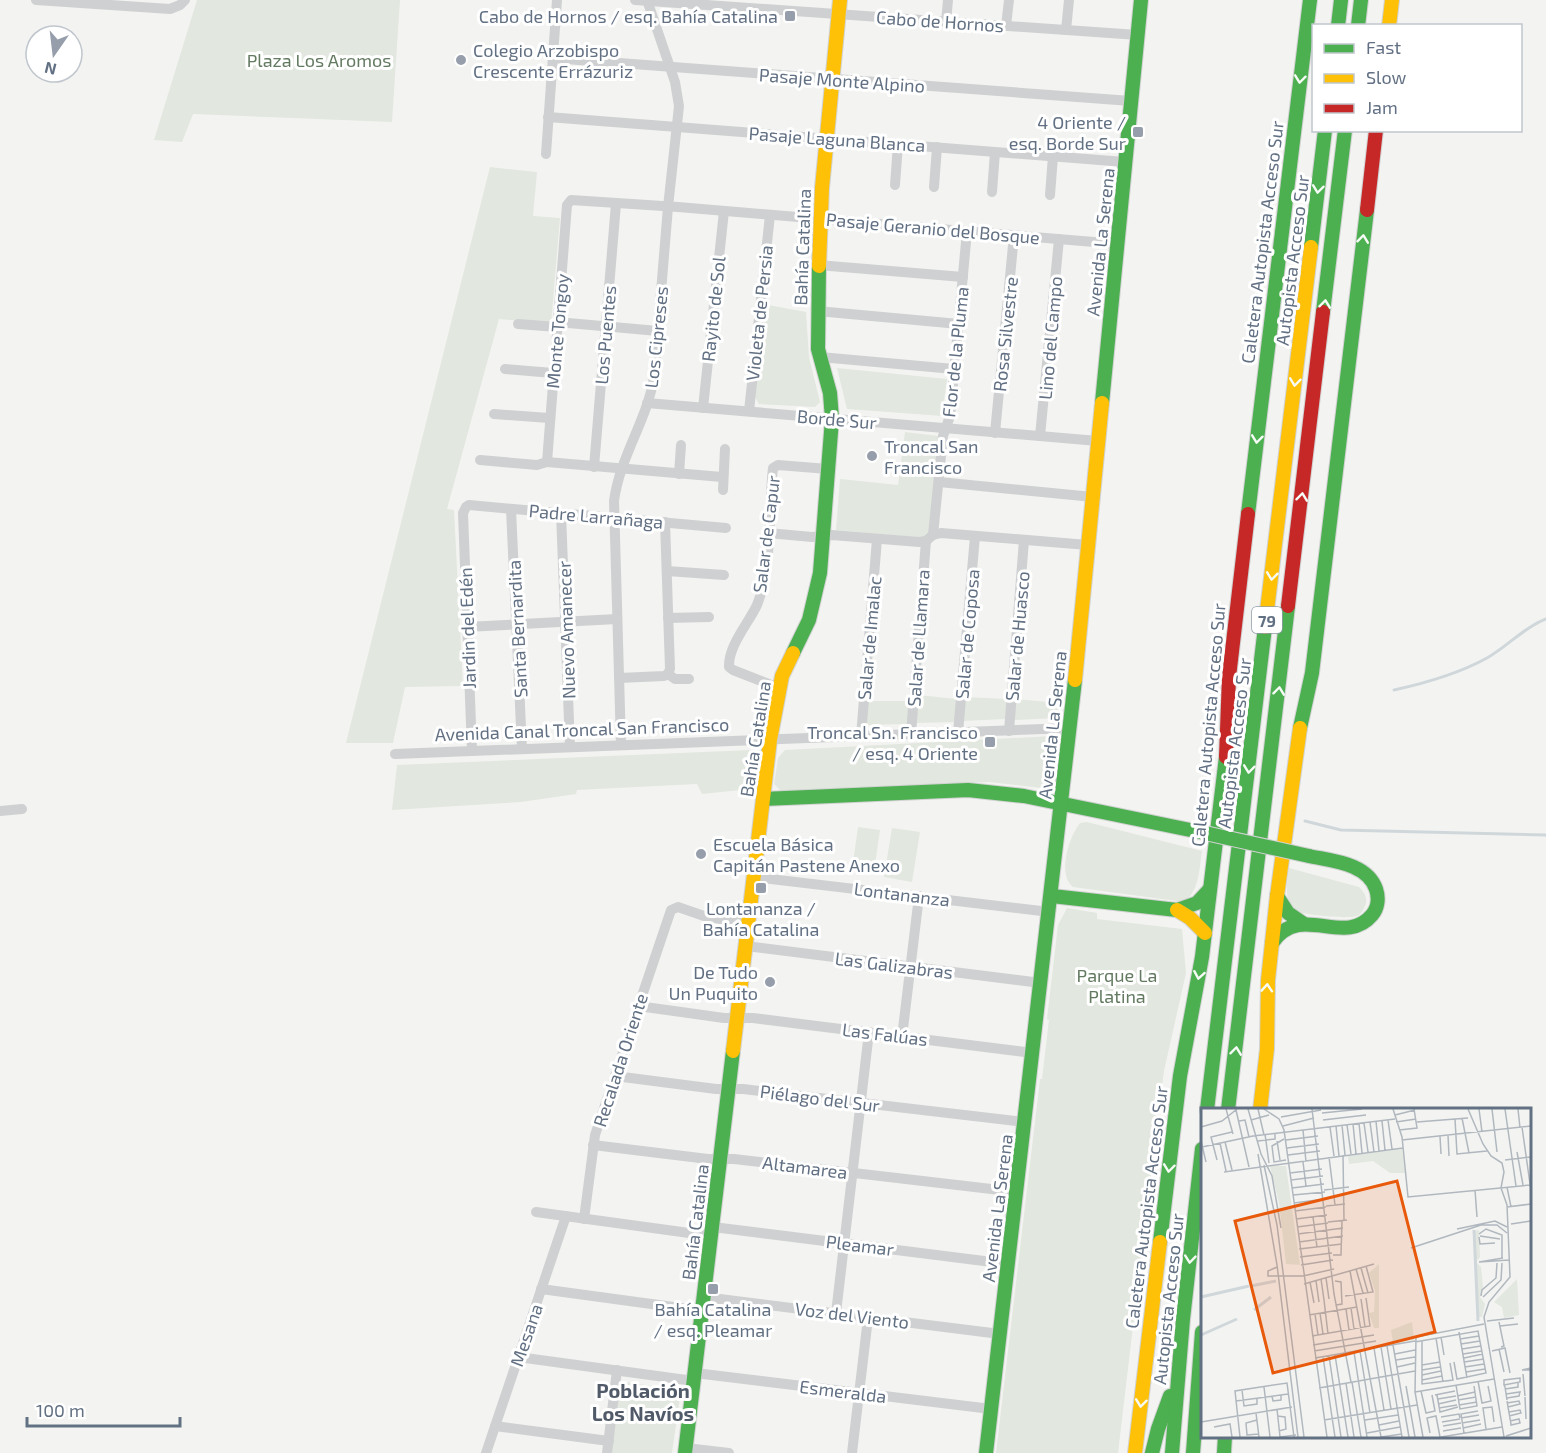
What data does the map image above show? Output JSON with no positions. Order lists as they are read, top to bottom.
{
  "streets": {
    "main road": [
      "Avenida La Serena",
      "Caletera Autopista Acceso Sur",
      "Bahía Catalina",
      "Autopista Acceso Sur",
      "79"
    ],
    "street": [
      "Cabo de Hornos",
      "Pasaje Monte Alpino",
      "Pasaje Laguna Blanca",
      "Pasaje Geranio del Bosque",
      "Rayito de Sol",
      "Violeta de Persia",
      "Monte Tongoy",
      "Rosa Silvestre",
      "Los Puentes",
      "Los Cipreses",
      "Lino del Campo",
      "Flor de la Pluma",
      "Borde Sur",
      "Padre Larrañaga",
      "Salar de Capur",
      "Jardin del Edén",
      "Santa Bernardita",
      "Nuevo Amanecer",
      "Salar de Coposa",
      "Salar de Huasco",
      "Salar de Imalac",
      "Salar de Llamara",
      "Avenida Canal Troncal San Francisco",
      "Lontananza",
      "Las Galizabras",
      "Las Falúas",
      "Recalada Oriente",
      "Piélago del Sur",
      "Altamarea",
      "Pleamar",
      "Voz del Viento",
      "Mesana",
      "Esmeralda"
    ]
  },
  "crossings": [
    ["Cabo de Hornos", "Avenida La Serena"],
    ["Cabo de Hornos", "Bahía Catalina"],
    ["Cabo de Hornos", "Los Cipreses"],
    ["Pasaje Monte Alpino", "Avenida La Serena"],
    ["Pasaje Monte Alpino", "Bahía Catalina"],
    ["Pasaje Monte Alpino", "Los Cipreses"],
    ["Pasaje Laguna Blanca", "Avenida La Serena"],
    ["Pasaje Laguna Blanca", "Bahía Catalina"],
    ["Pasaje Laguna Blanca", "Los Cipreses"],
    ["Pasaje Geranio del Bosque", "Avenida La Serena"],
    ["Pasaje Geranio del Bosque", "Bahía Catalina"],
    ["Pasaje Geranio del Bosque", "Rayito de Sol"],
    ["Pasaje Geranio del Bosque", "Violeta de Persia"],
    ["Pasaje Geranio del Bosque", "Monte Tongoy"],
    ["Pasaje Geranio del Bosque", "Rosa Silvestre"],
    ["Pasaje Geranio del Bosque", "Los Puentes"],
    ["Pasaje Geranio del Bosque", "Los Cipreses"],
    ["Pasaje Geranio del Bosque", "Lino del Campo"],
    ["Pasaje Geranio del Bosque", "Flor de la Pluma"],
    ["Avenida La Serena", "Borde Sur"],
    ["Avenida La Serena", "Avenida Canal Troncal San Francisco"],
    ["Avenida La Serena", "Lontananza"],
    ["Avenida La Serena", "Las Galizabras"],
    ["Avenida La Serena", "Las Falúas"],
    ["Avenida La Serena", "Piélago del Sur"],
    ["Avenida La Serena", "Altamarea"],
    ["Avenida La Serena", "Pleamar"],
    ["Avenida La Serena", "Voz del Viento"],
    ["Avenida La Serena", "Esmeralda"],
    ["Bahía Catalina", "Borde Sur"],
    ["Bahía Catalina", "Salar de Capur"],
    ["Bahía Catalina", "Avenida Canal Troncal San Francisco"],
    ["Bahía Catalina", "Lontananza"],
    ["Bahía Catalina", "Las Galizabras"],
    ["Bahía Catalina", "Las Falúas"],
    ["Bahía Catalina", "Recalada Oriente"],
    ["Bahía Catalina", "Piélago del Sur"],
    ["Bahía Catalina", "Altamarea"],
    ["Bahía Catalina", "Pleamar"],
    ["Bahía Catalina", "Voz del Viento"],
    ["Bahía Catalina", "Esmeralda"],
    ["Rayito de Sol", "Borde Sur"],
    ["Violeta de Persia", "Borde Sur"],
    ["Rosa Silvestre", "Borde Sur"],
    ["Los Cipreses", "Borde Sur"],
    ["Los Cipreses", "Padre Larrañaga"],
    ["Los Cipreses", "Avenida Canal Troncal San Francisco"],
    ["Lino del Campo", "Borde Sur"],
    ["Flor de la Pluma", "Borde Sur"],
    ["Flor de la Pluma", "Salar de Llamara"],
    ["Padre Larrañaga", "Jardin del Edén"],
    ["Padre Larrañaga", "Santa Bernardita"],
    ["Padre Larrañaga", "Nuevo Amanecer"],
    ["Jardin del Edén", "Avenida Canal Troncal San Francisco"],
    ["Santa Bernardita", "Avenida Canal Troncal San Francisco"],
    ["Nuevo Amanecer", "Avenida Canal Troncal San Francisco"],
    ["Salar de Coposa", "Avenida Canal Troncal San Francisco"],
    ["Salar de Huasco", "Avenida Canal Troncal San Francisco"],
    ["Salar de Imalac", "Avenida Canal Troncal San Francisco"],
    ["Salar de Llamara", "Avenida Canal Troncal San Francisco"],
    ["Las Falúas", "Recalada Oriente"],
    ["Recalada Oriente", "Piélago del Sur"],
    ["Recalada Oriente", "Altamarea"],
    ["Recalada Oriente", "Pleamar"],
    ["Pleamar", "Mesana"],
    ["Voz del Viento", "Mesana"],
    ["Mesana", "Esmeralda"]
  ],
  "districts": ["Población Los Navíos"],
  "parks": ["Plaza Los Aromos", "Parque La Platina"],
  "places": {
    "transit": [
      "Cabo de Hornos / esq. Bahía Catalina",
      "4 Oriente / esq. Borde Sur",
      "Troncal Sn. Francisco / esq. 4 Oriente",
      "Lontananza / Bahía Catalina",
      "Bahía Catalina / esq. Pleamar"
    ],
    "other": [
      "Colegio Arzobispo Crescente Errázuriz",
      "Troncal San Francisco",
      "Escuela Básica Capitán Pastene Anexo",
      "De Tudo Un Puquito"
    ]
  },
  "legend": ["Fast", "Slow", "Jam"],
  "scale_bar": "100 m",
  "north": "bottom"
}
